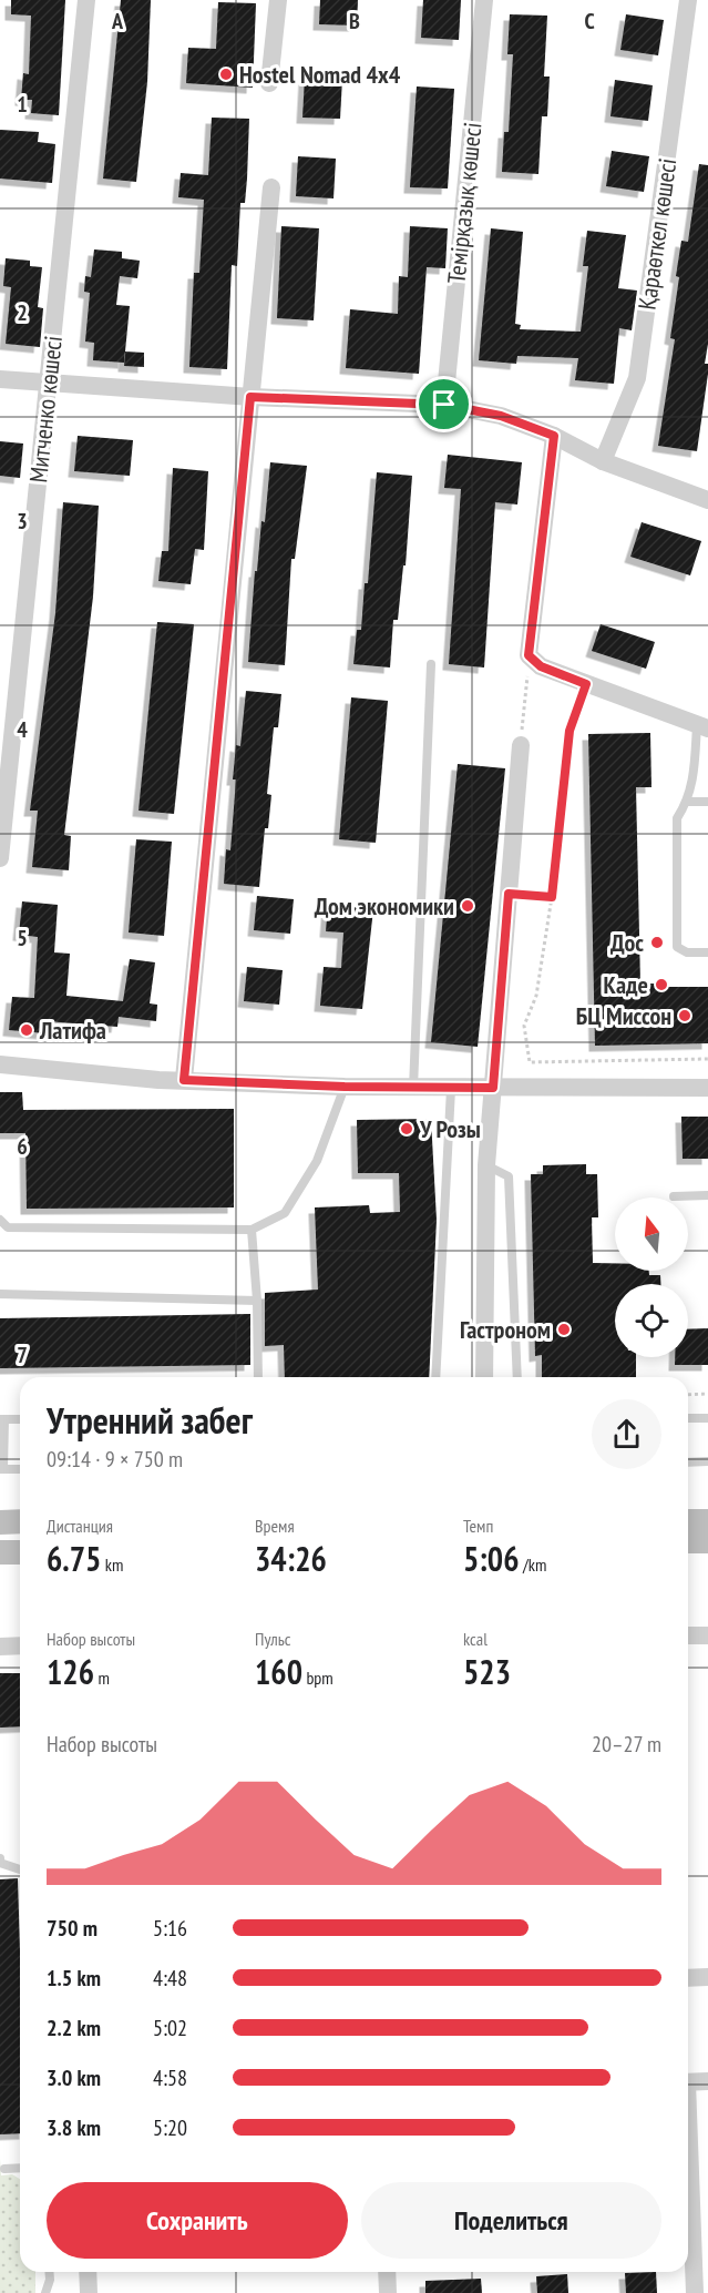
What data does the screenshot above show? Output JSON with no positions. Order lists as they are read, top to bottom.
{
  "streets": {
    "street": ["Темірқазық көшесі", "Қараөткел көшесі", "Митченко көшесі"]
  },
  "places": [
    "Hostel Nomad 4x4",
    "Дом экономики",
    "Дос",
    "Каде",
    "БЦ Миссон",
    "Латифа",
    "У Розы",
    "Гастроном"
  ],
  "north": "top",
  "page": {
    "heading": ["Утренний забег", "09:14 · 9 × 750 m"],
    "stats": [
      ["Дистанция", "6.75 km"],
      ["Время", "34:26"],
      ["Темп", "5:06 /km"],
      ["Набор высоты", "126 m"],
      ["Пульс", "160 bpm"],
      ["kcal", "523"]
    ],
    "chart": ["Набор высоты", "20–27 m"],
    "list": [
      {
        "name": "750 m",
        "note": "5:16"
      },
      {
        "name": "1.5 km",
        "note": "4:48"
      },
      {
        "name": "2.2 km",
        "note": "5:02"
      },
      {
        "name": "3.0 km",
        "note": "4:58"
      },
      {
        "name": "3.8 km",
        "note": "5:20"
      }
    ],
    "buttons": ["Сохранить", "Поделиться"]
  },
  "grid": {
    "columns": ["A", "B", "C"],
    "rows": [
      "1",
      "2",
      "3",
      "4",
      "5",
      "6",
      "7"
    ]
  }
}
